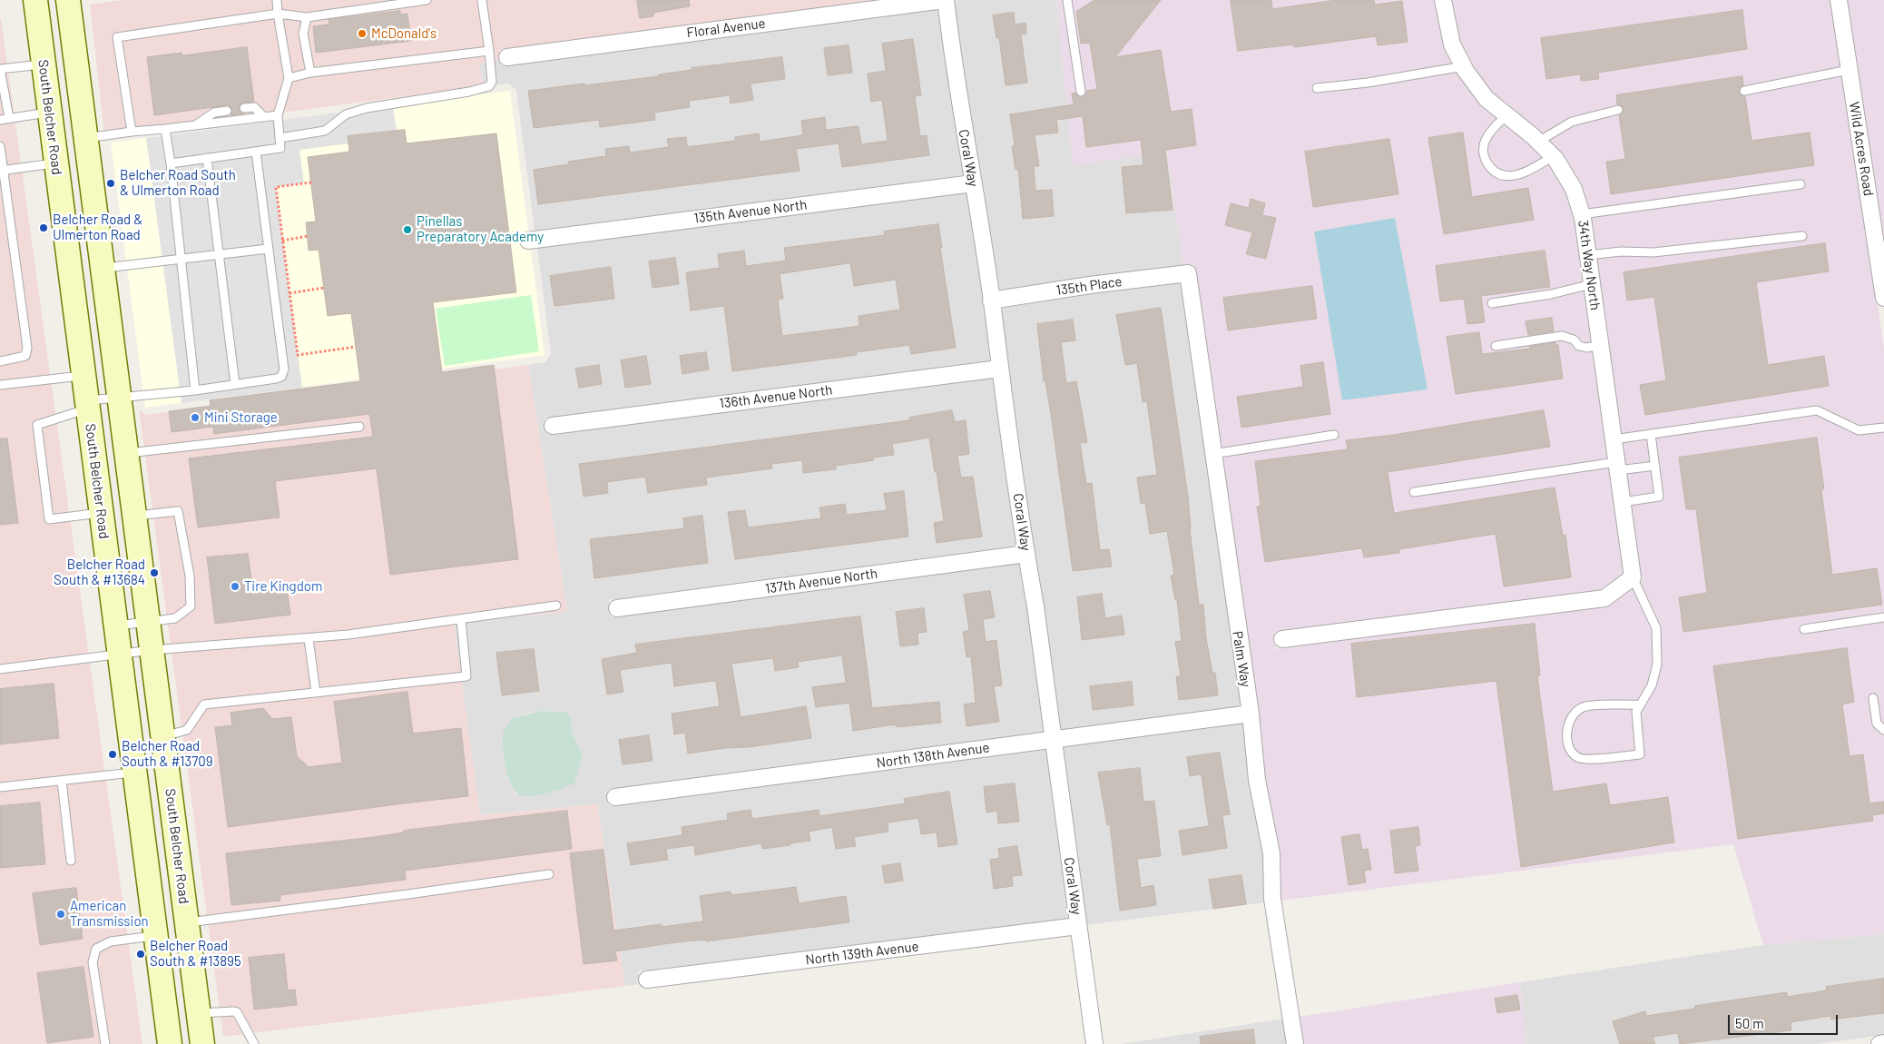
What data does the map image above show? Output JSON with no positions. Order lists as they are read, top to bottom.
{
  "streets": {
    "main road": ["South Belcher Road"],
    "street": [
      "Floral Avenue",
      "Wild Acres Road",
      "Coral Way",
      "135th Avenue North",
      "34th Way North",
      "135th Place",
      "136th Avenue North",
      "137th Avenue North",
      "Palm Way",
      "North 138th Avenue",
      "North 139th Avenue"
    ]
  },
  "crossings": [
    ["Floral Avenue", "Coral Way"],
    ["Coral Way", "135th Avenue North"],
    ["Coral Way", "135th Place"],
    ["Coral Way", "136th Avenue North"],
    ["Coral Way", "137th Avenue North"],
    ["Coral Way", "North 138th Avenue"],
    ["Coral Way", "North 139th Avenue"],
    ["135th Place", "Palm Way"],
    ["Palm Way", "North 138th Avenue"]
  ],
  "places": [
    "McDonald's",
    "Belcher Road South & Ulmerton Road",
    "Belcher Road & Ulmerton Road",
    "Pinellas Preparatory Academy",
    "Mini Storage",
    "Belcher Road South & #13684",
    "Tire Kingdom",
    "Belcher Road South & #13709",
    "American Transmission",
    "Belcher Road South & #13895"
  ],
  "scale_bar": "50 m"
}
